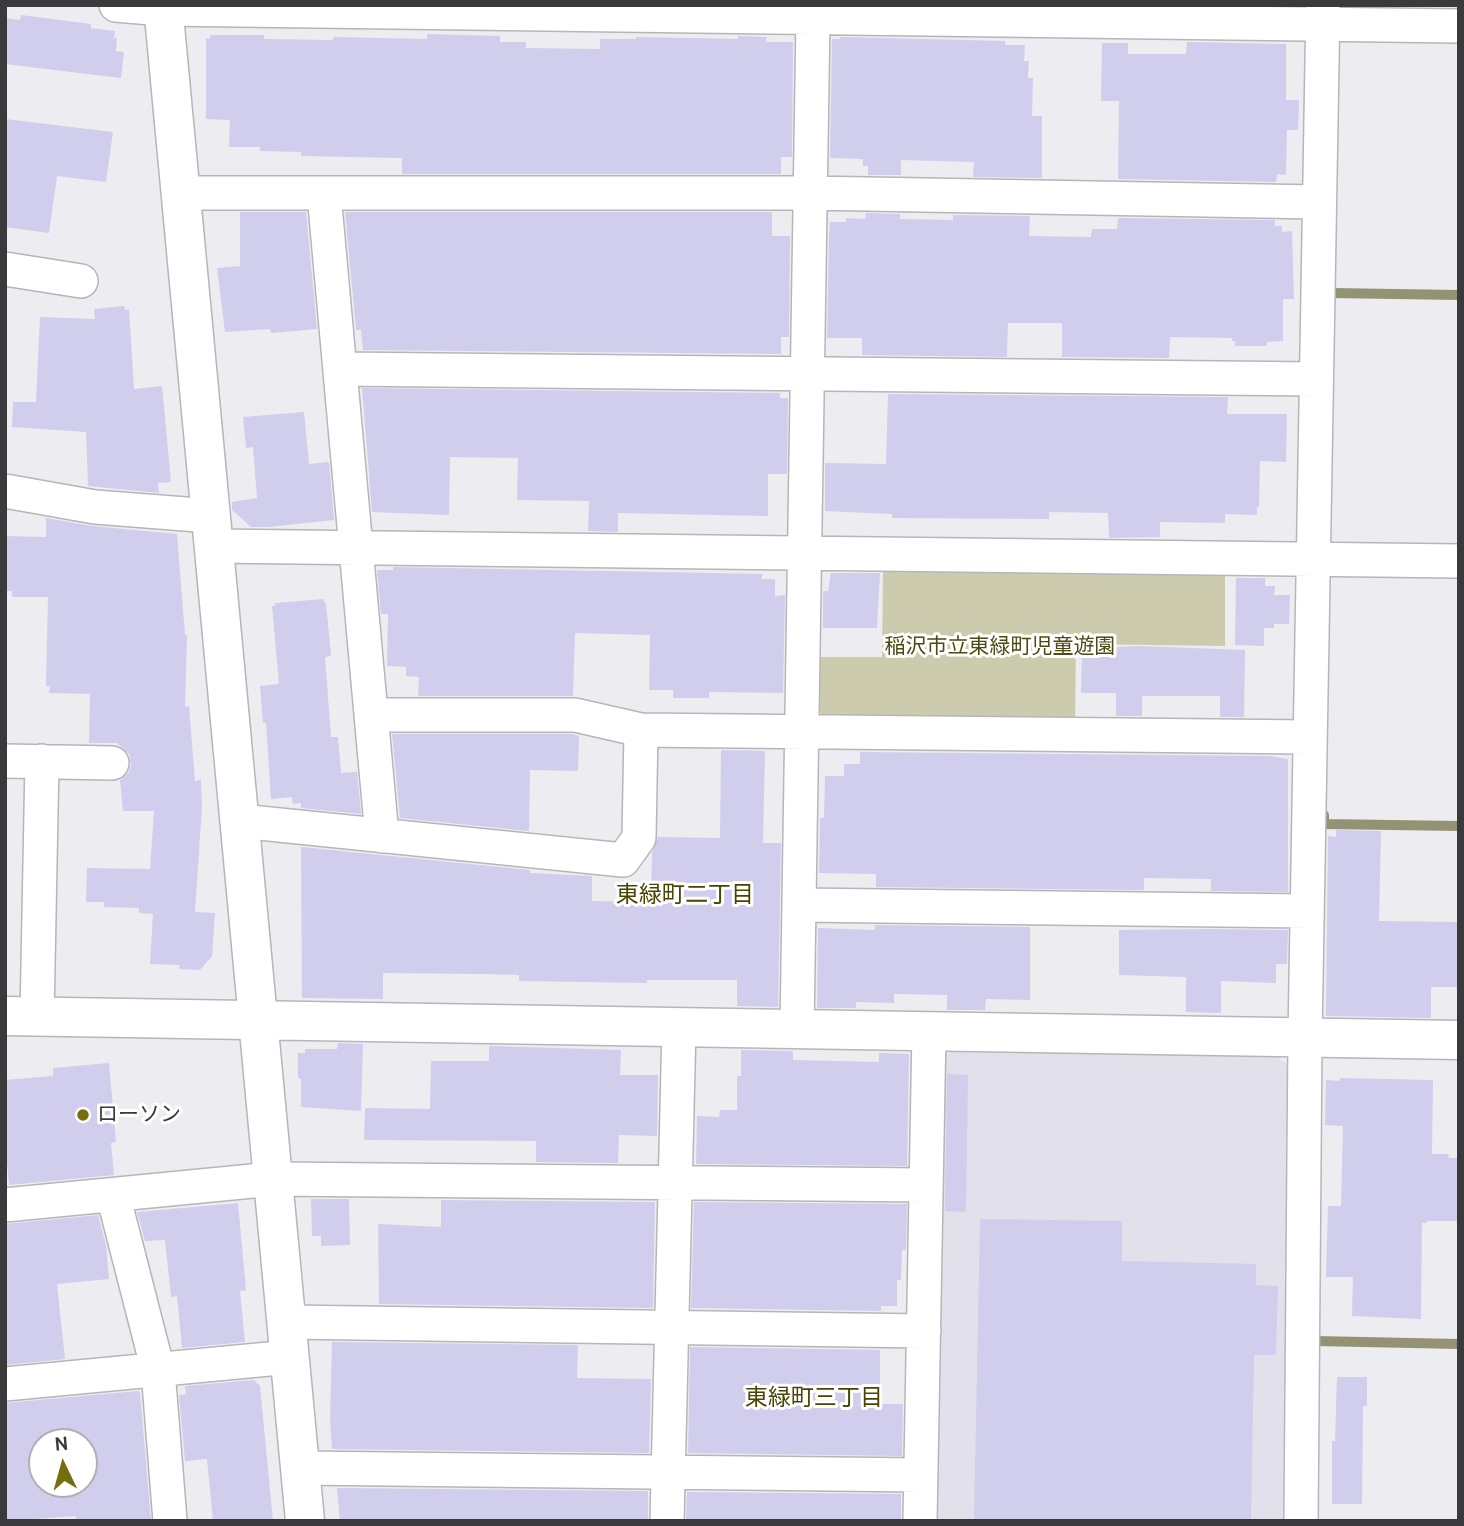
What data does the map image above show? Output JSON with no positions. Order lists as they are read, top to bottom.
{
  "districts": ["東緑町二丁目", "東緑町三丁目"],
  "parks": ["稲沢市立東緑町児童遊園"],
  "places": ["ローソン"],
  "north": "top"
}
